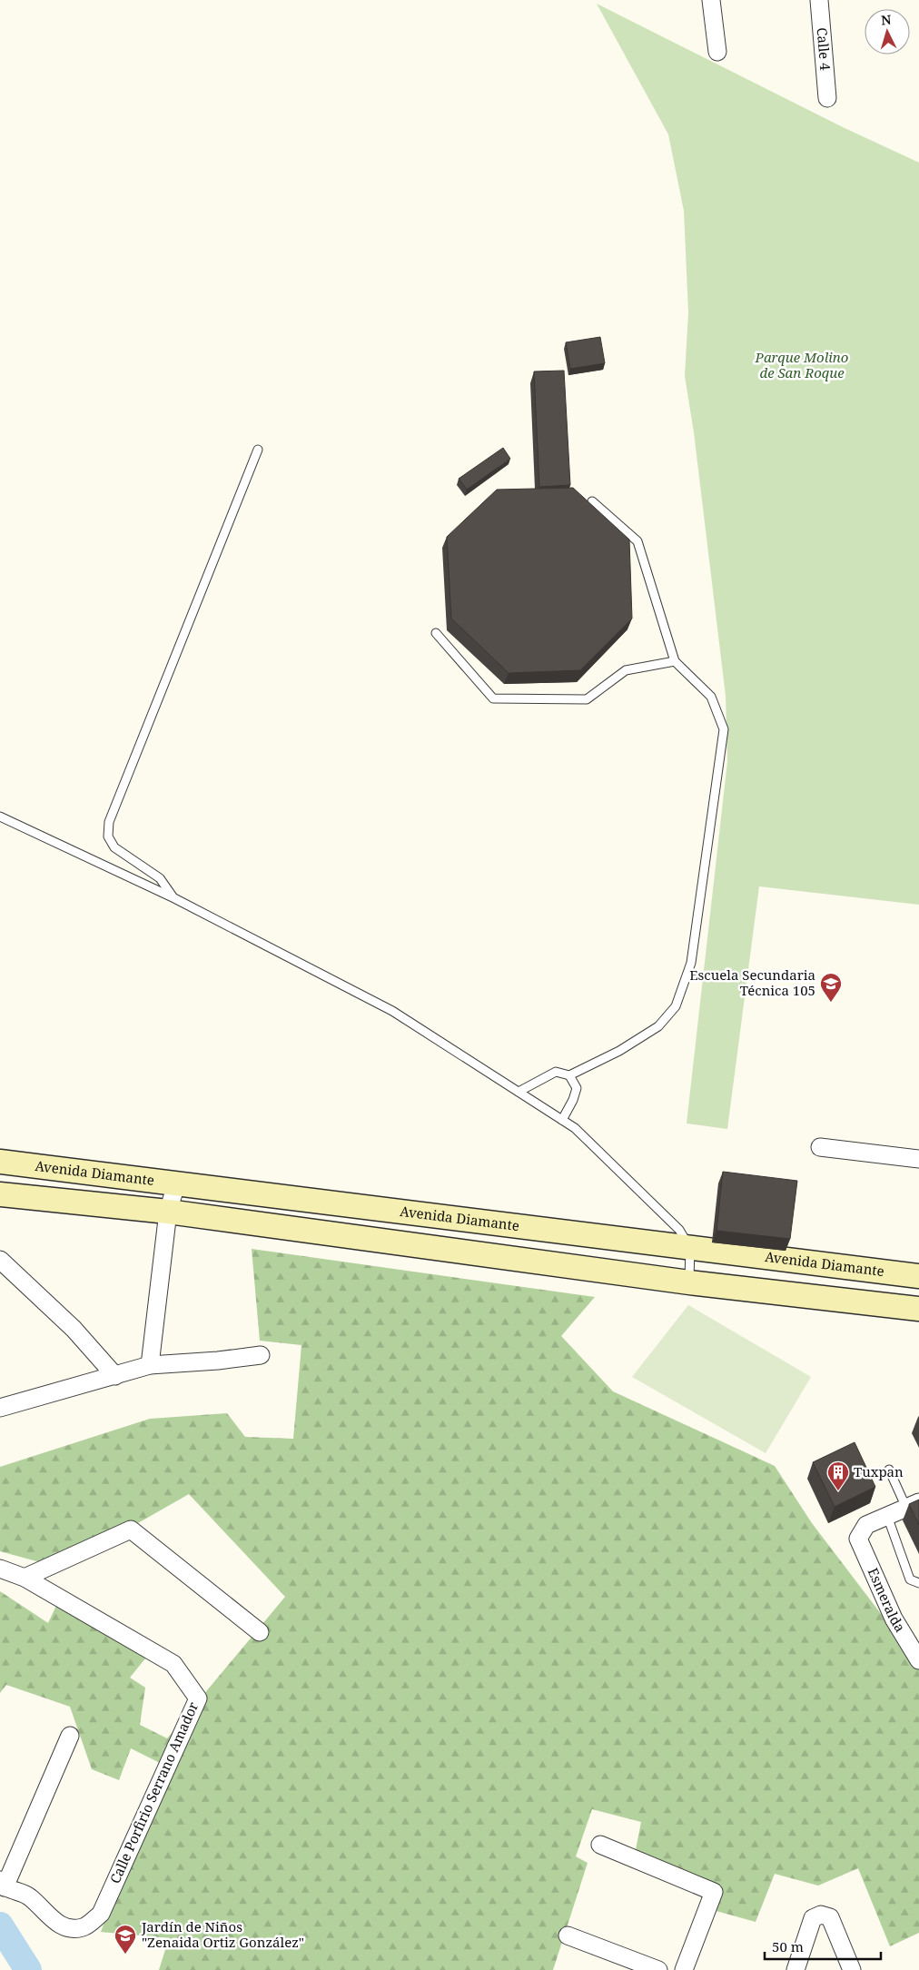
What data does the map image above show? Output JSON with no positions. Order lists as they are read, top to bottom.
{
  "streets": {
    "main road": ["Avenida Diamante"],
    "street": ["Calle 4", "Esmeralda", "Calle Porfirio Serrano Amador"]
  },
  "parks": ["Parque Molino de San Roque"],
  "places": {
    "school or university": ["Escuela Secundaria Técnica 105", "Jardín de Niños \"Zenaida Ortiz González\""],
    "building": ["Tuxpan"]
  },
  "scale_bar": "50 m",
  "north": "top"
}
